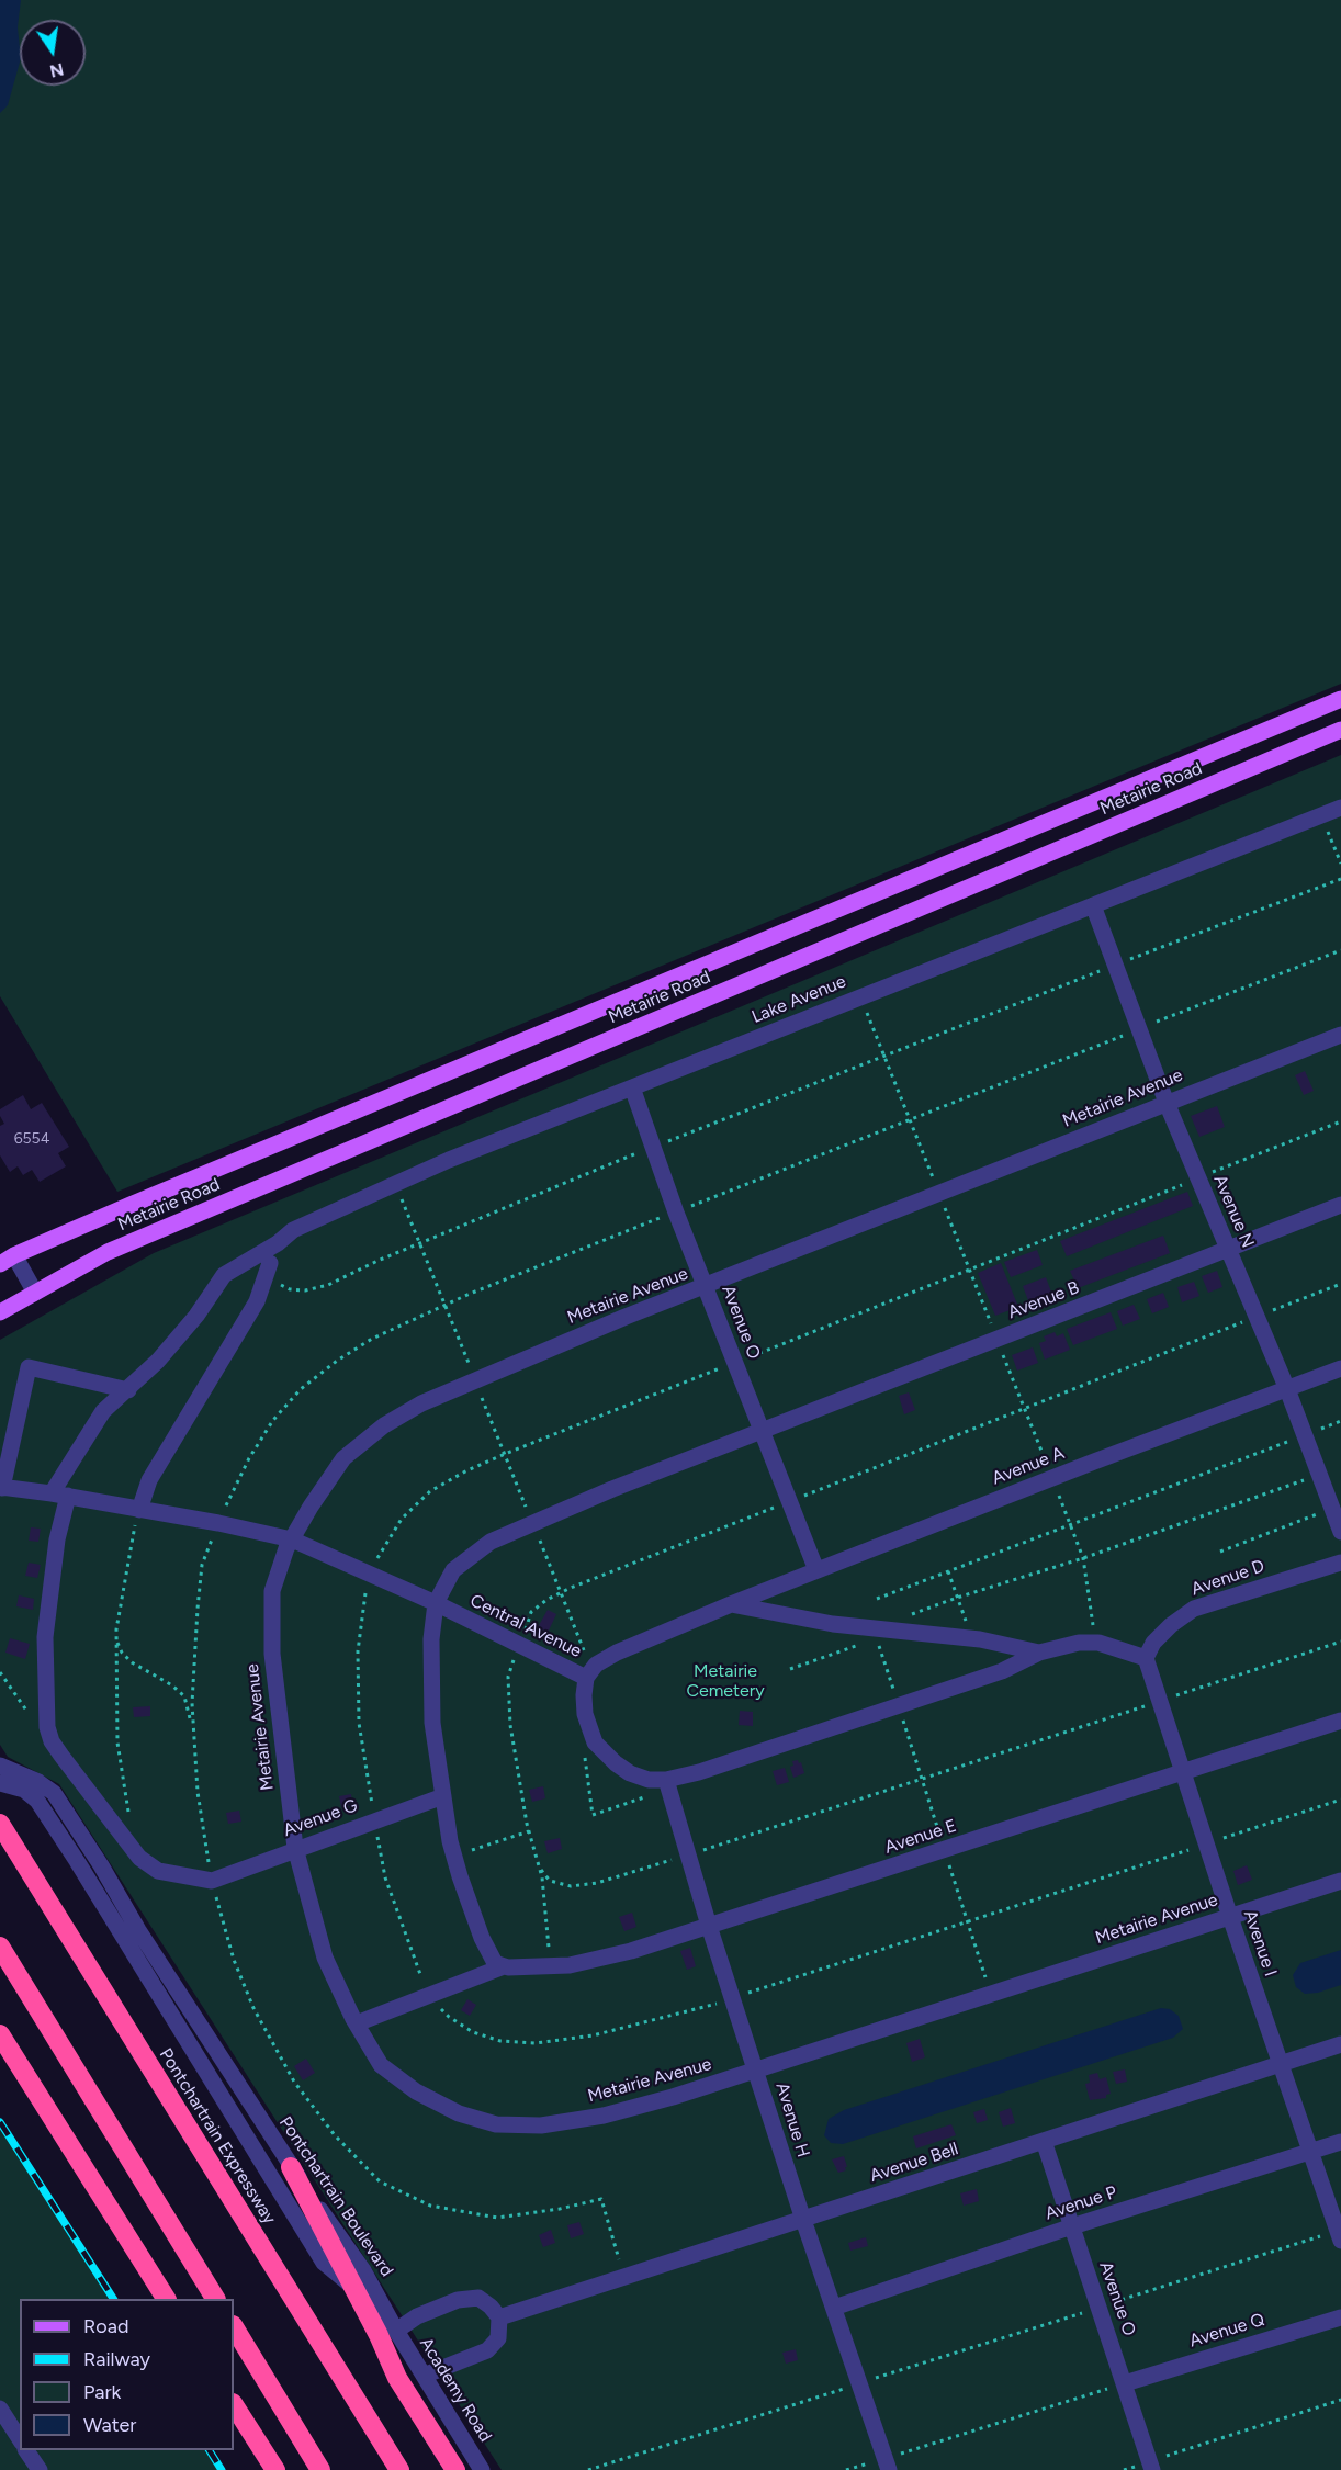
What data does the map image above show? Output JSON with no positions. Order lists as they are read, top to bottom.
{
  "streets": {
    "highway": ["Pontchartrain Expressway"],
    "main road": ["Metairie Road"],
    "street": [
      "Lake Avenue",
      "Metairie Avenue",
      "Avenue N",
      "Avenue B",
      "Avenue O",
      "Avenue A",
      "Avenue D",
      "Central Avenue",
      "Avenue G",
      "Avenue E",
      "Avenue I",
      "Avenue H",
      "Avenue Bell",
      "Pontchartrain Boulevard",
      "Avenue P",
      "Avenue Q",
      "Academy Road"
    ]
  },
  "crossings": [
    ["Lake Avenue", "Avenue N"],
    ["Lake Avenue", "Avenue O"],
    ["Lake Avenue", "Central Avenue"],
    ["Metairie Avenue", "Avenue N"],
    ["Metairie Avenue", "Avenue O"],
    ["Metairie Avenue", "Central Avenue"],
    ["Metairie Avenue", "Avenue G"],
    ["Metairie Avenue", "Avenue E"],
    ["Metairie Avenue", "Avenue I"],
    ["Metairie Avenue", "Avenue H"],
    ["Avenue N", "Avenue B"],
    ["Avenue N", "Avenue A"],
    ["Avenue B", "Avenue O"],
    ["Avenue O", "Avenue A"],
    ["Avenue O", "Avenue Bell"],
    ["Avenue O", "Avenue P"],
    ["Avenue O", "Avenue Q"],
    ["Avenue A", "Central Avenue"],
    ["Avenue D", "Avenue I"],
    ["Avenue E", "Avenue I"],
    ["Avenue E", "Avenue H"],
    ["Avenue I", "Avenue Bell"],
    ["Avenue I", "Avenue P"],
    ["Avenue H", "Avenue Bell"],
    ["Avenue H", "Avenue P"],
    ["Pontchartrain Boulevard", "Academy Road"]
  ],
  "parks": ["Metairie Cemetery"],
  "house_numbers": ["6554"],
  "legend": [
    "Road",
    "Railway",
    "Park",
    "Water"
  ],
  "north": "bottom"
}
